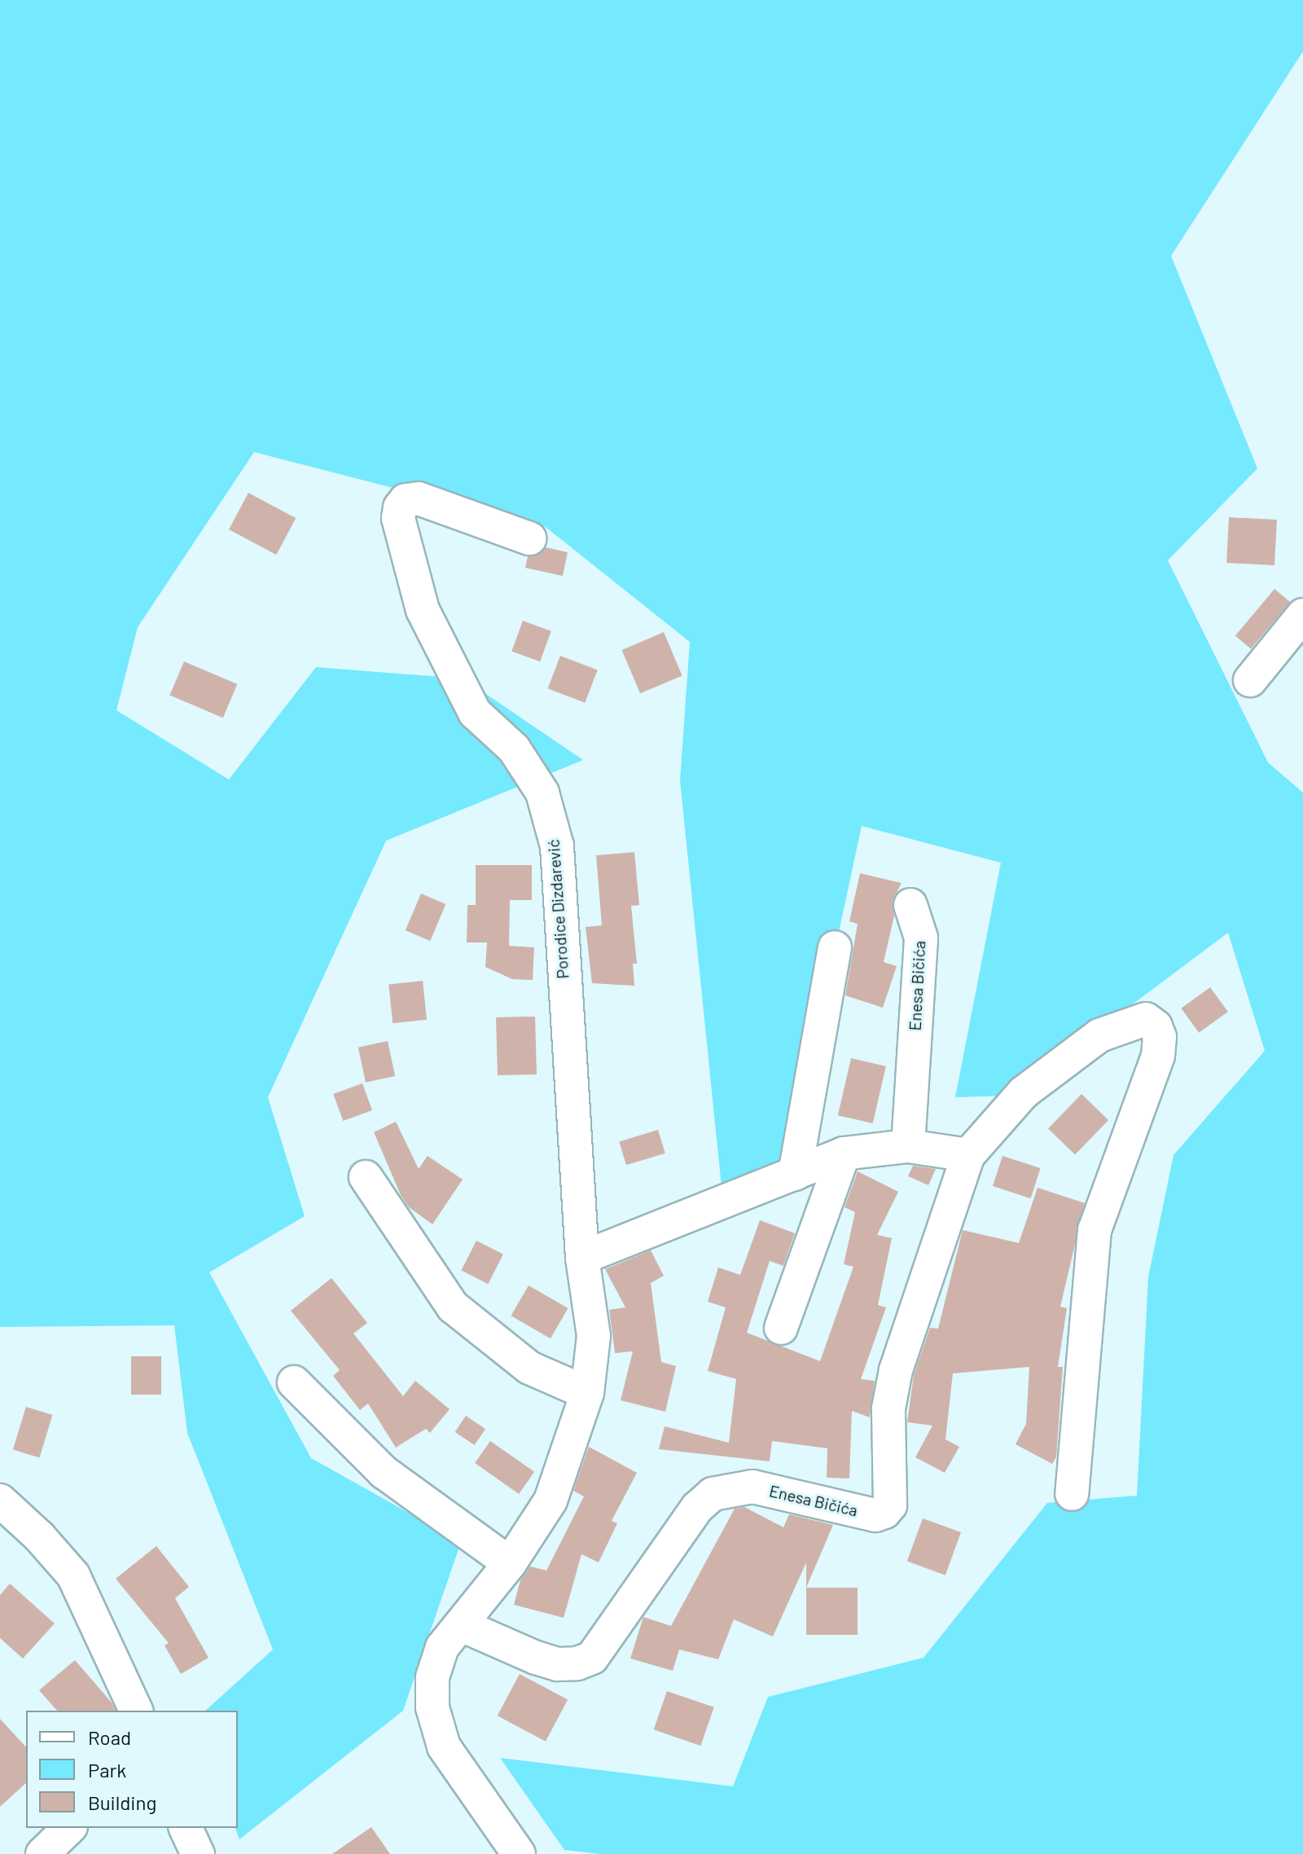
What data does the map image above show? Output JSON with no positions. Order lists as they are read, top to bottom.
{
  "streets": {
    "street": ["Porodice Dizdarević", "Enesa Bičića"]
  },
  "legend": ["Road", "Park", "Building"]
}
